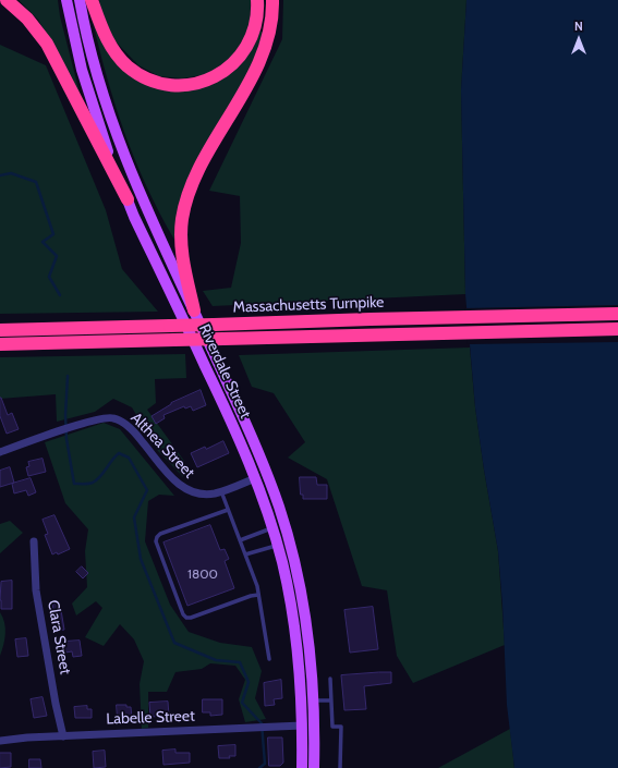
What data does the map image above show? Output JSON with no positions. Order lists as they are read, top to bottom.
{
  "streets": {
    "highway": ["Massachusetts Turnpike"],
    "main road": ["Riverdale Street"],
    "street": ["Althea Street", "Clara Street", "Labelle Street"]
  },
  "crossings": [
    ["Riverdale Street", "Althea Street"],
    ["Riverdale Street", "Labelle Street"],
    ["Clara Street", "Labelle Street"]
  ],
  "house_numbers": ["1800"],
  "north": "top"
}
